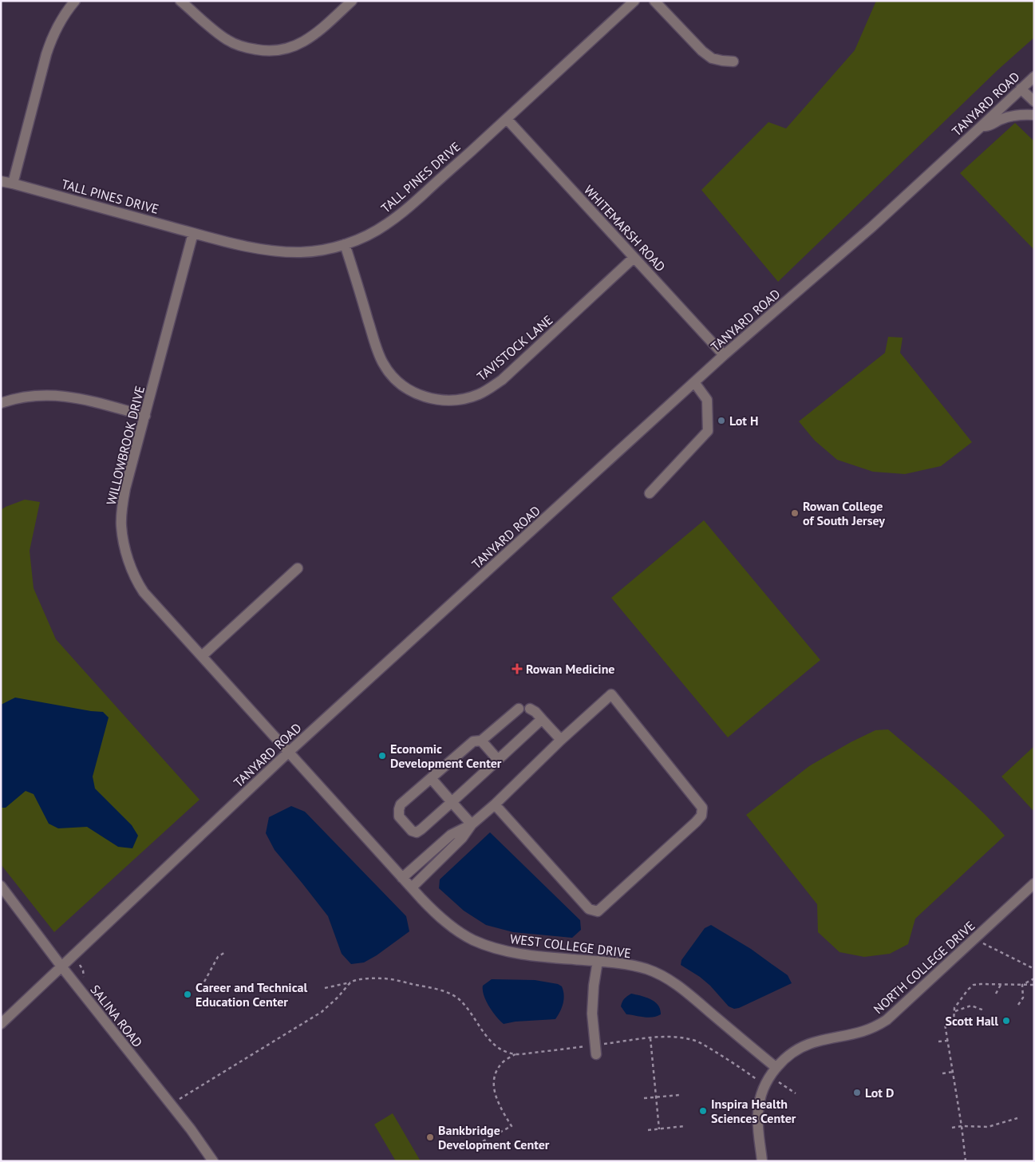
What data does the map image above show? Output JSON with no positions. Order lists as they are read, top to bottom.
{
  "streets": {
    "street": [
      "TANYARD ROAD",
      "TALL PINES DRIVE",
      "WHITEMARSH ROAD",
      "TAVISTOCK LANE",
      "WILLOWBROOK DRIVE",
      "WEST COLLEGE DRIVE",
      "NORTH COLLEGE DRIVE",
      "SALINA ROAD"
    ]
  },
  "crossings": [
    ["TANYARD ROAD", "WHITEMARSH ROAD"],
    ["TANYARD ROAD", "WILLOWBROOK DRIVE"],
    ["TANYARD ROAD", "WEST COLLEGE DRIVE"],
    ["TANYARD ROAD", "SALINA ROAD"],
    ["TALL PINES DRIVE", "WHITEMARSH ROAD"],
    ["TALL PINES DRIVE", "TAVISTOCK LANE"],
    ["TALL PINES DRIVE", "WILLOWBROOK DRIVE"],
    ["WHITEMARSH ROAD", "TAVISTOCK LANE"],
    ["WILLOWBROOK DRIVE", "WEST COLLEGE DRIVE"],
    ["WEST COLLEGE DRIVE", "NORTH COLLEGE DRIVE"]
  ],
  "places": {
    "other": [
      "Lot H",
      "Rowan College of South Jersey",
      "Economic Development Center",
      "Career and Technical Education Center",
      "Scott Hall",
      "Lot D",
      "Inspira Health Sciences Center",
      "Bankbridge Development Center"
    ],
    "health": ["Rowan Medicine"]
  }
}
